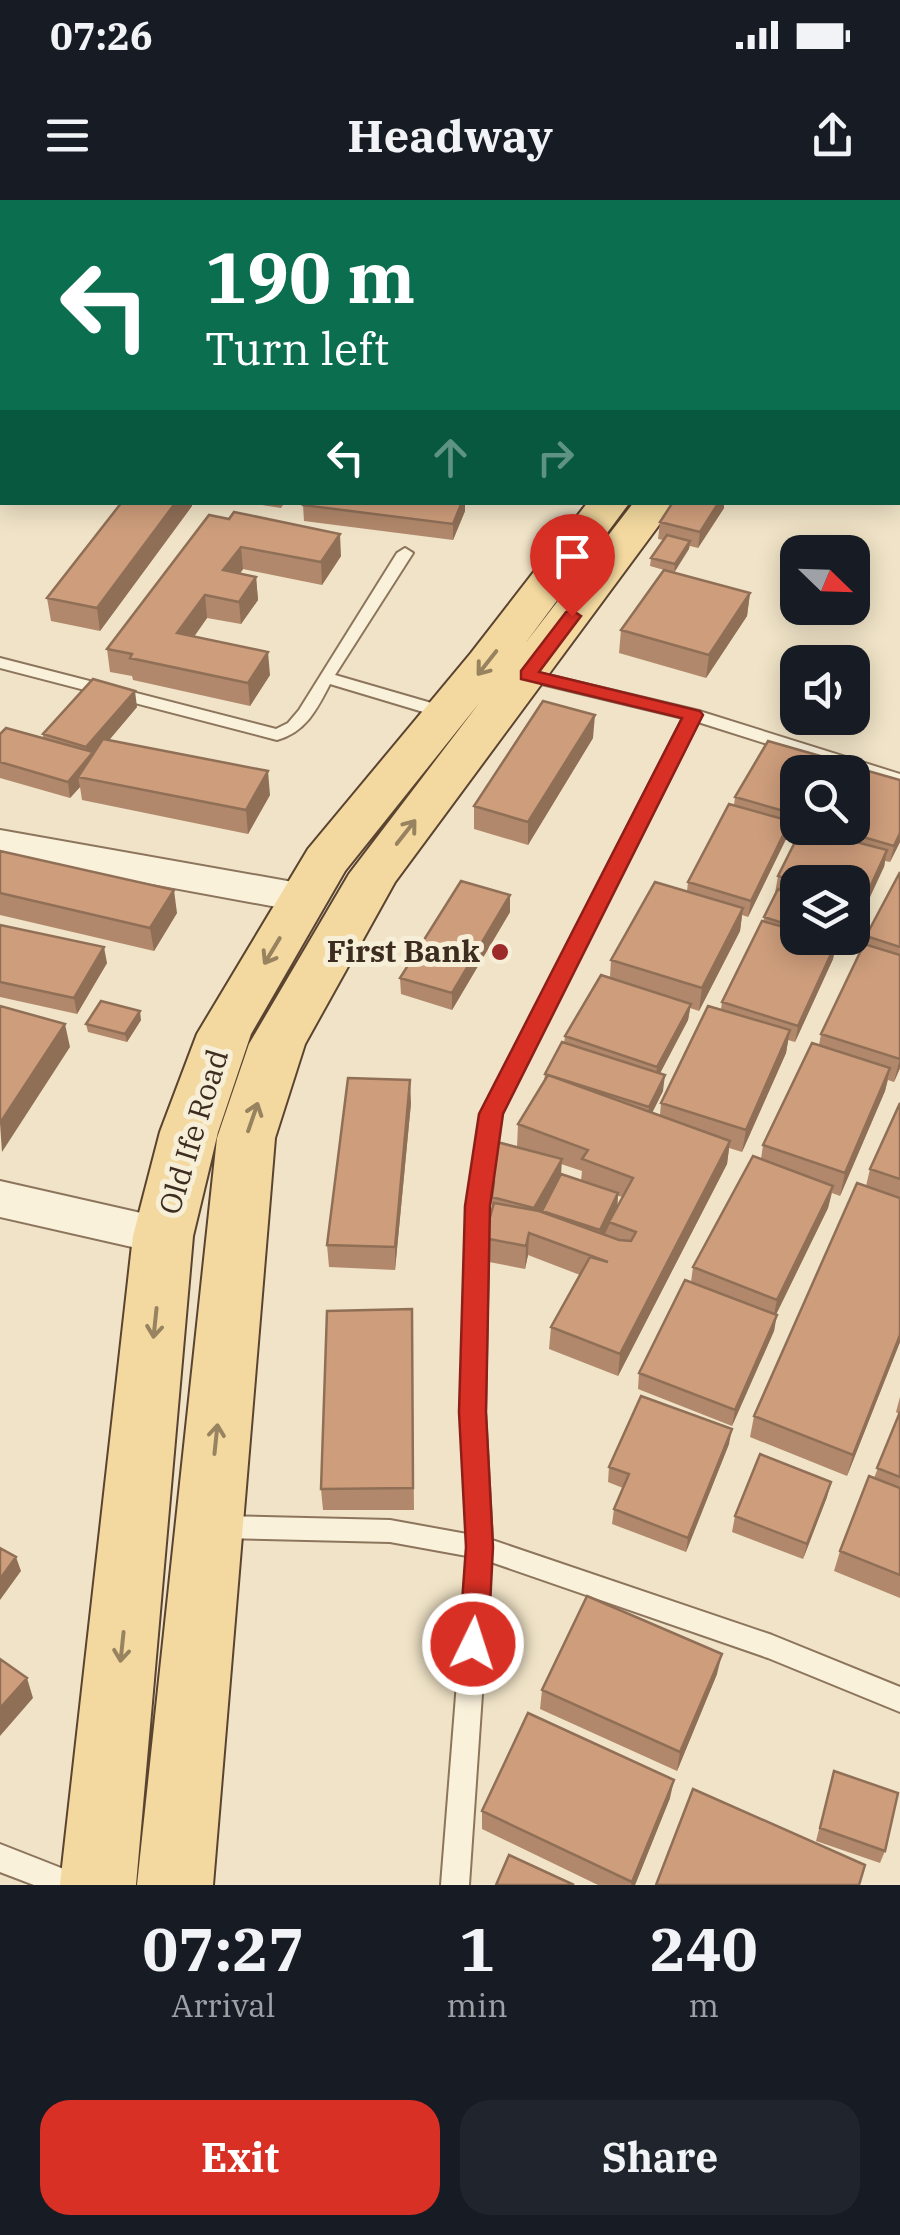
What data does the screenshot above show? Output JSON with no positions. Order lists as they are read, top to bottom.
{
  "streets": {
    "main road": ["Old Ife Road"]
  },
  "places": ["First Bank"],
  "north": "bottom right",
  "page": {
    "status": "07:26",
    "header": "Headway",
    "turn": ["190 m", "Turn left"],
    "eta": [
      "07:27",
      "Arrival",
      "1",
      "min",
      "240",
      "m"
    ],
    "buttons": ["Exit", "Share"]
  }
}
